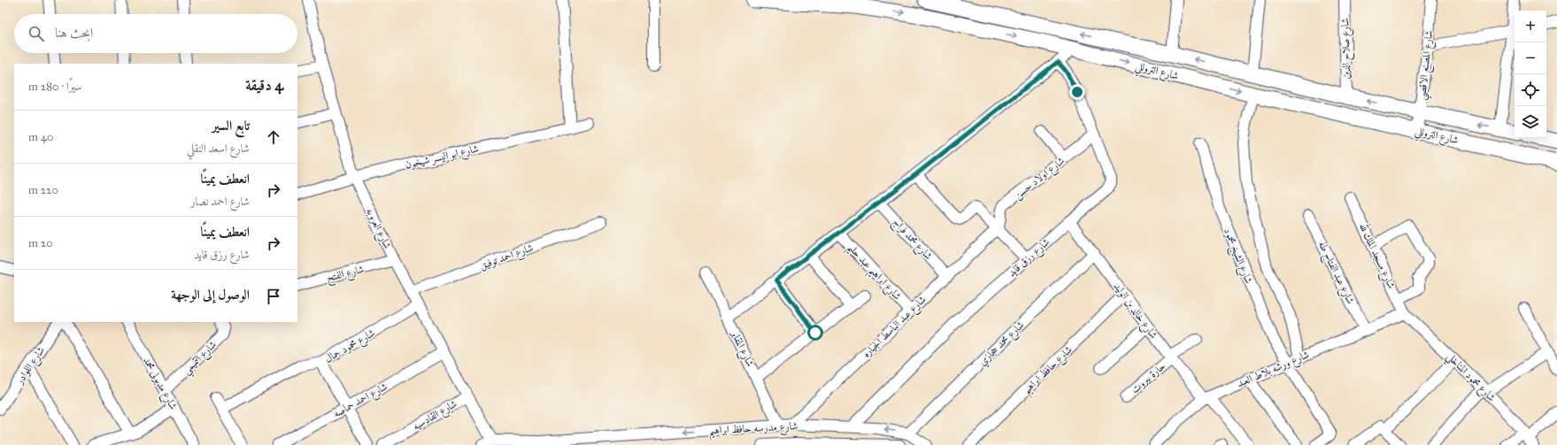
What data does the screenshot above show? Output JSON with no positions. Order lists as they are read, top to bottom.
{
  "streets": {
    "street": [
      "شارع صلاح الدين",
      "شارع المصنع الاقصي",
      "شارع التروللي",
      "شارع ابو اليسر شيخون",
      "شارع اولاد حسن",
      "شارع العروبه",
      "شارع محمد فراج",
      "شارع الشيخ محمود",
      "شارع مسجد الملك لله",
      "شارع احمد توفيق",
      "شارع رزق قايد",
      "شارع ابراهيم عبد حليم",
      "شارع عبد الفتاح طه",
      "شارع الفتح",
      "شارع خالد بن الوليد",
      "شارع عبد الباسط الجياره",
      "شارع محمد حجازي",
      "شارع محمود جمال",
      "شارع المقابر",
      "شارع التميمي",
      "شارع اللوادر",
      "شارع ورشه بلاط العبد",
      "شارع حافظ ابراهيم",
      "شارع محمود المناخلي",
      "حارة بيروت",
      "شارع مدبولى محمد",
      "شارع احمد حماصه",
      "شارع القادسيه",
      "شارع مدرسه حافظ ابراهيم"
    ]
  },
  "crossings": [
    ["شارع صلاح الدين", "شارع التروللي"],
    ["شارع المصنع الاقصي", "شارع التروللي"],
    ["شارع ابو اليسر شيخون", "شارع العروبه"],
    ["شارع اولاد حسن", "شارع رزق قايد"],
    ["شارع اولاد حسن", "شارع عبد الباسط الجياره"],
    ["شارع العروبه", "شارع احمد توفيق"],
    ["شارع العروبه", "شارع الفتح"],
    ["شارع العروبه", "شارع محمود جمال"],
    ["شارع العروبه", "شارع احمد حماصه"],
    ["شارع العروبه", "شارع القادسيه"],
    ["شارع العروبه", "شارع مدرسه حافظ ابراهيم"],
    ["شارع محمد فراج", "شارع عبد الباسط الجياره"],
    ["شارع الشيخ محمود", "شارع ورشه بلاط العبد"],
    ["شارع مسجد الملك لله", "شارع ورشه بلاط العبد"],
    ["شارع مسجد الملك لله", "شارع محمود المناخلي"],
    ["شارع رزق قايد", "شارع خالد بن الوليد"],
    ["شارع رزق قايد", "شارع مدرسه حافظ ابراهيم"],
    ["شارع ابراهيم عبد حليم", "شارع عبد الباسط الجياره"],
    ["شارع عبد الفتاح طه", "شارع ورشه بلاط العبد"],
    ["شارع خالد بن الوليد", "شارع محمد حجازي"],
    ["شارع خالد بن الوليد", "شارع ورشه بلاط العبد"],
    ["شارع خالد بن الوليد", "شارع حافظ ابراهيم"],
    ["شارع خالد بن الوليد", "حارة بيروت"],
    ["شارع عبد الباسط الجياره", "شارع مدرسه حافظ ابراهيم"],
    ["شارع محمد حجازي", "شارع مدرسه حافظ ابراهيم"],
    ["شارع المقابر", "شارع مدرسه حافظ ابراهيم"],
    ["شارع التميمي", "شارع مدبولى محمد"],
    ["شارع ورشه بلاط العبد", "شارع محمود المناخلي"]
  ],
  "one_way": ["شارع مدرسه حافظ ابراهيم"],
  "page": {
    "map_buttons": ["+", "−"],
    "search": "ابحث هنا",
    "heading": ["4 دقيقة", "سيرًا · 280 m"],
    "list": [
      ["تابع السير", "شارع اسعد النقلي", "40 m"],
      ["انعطف يمينًا", "شارع احمد نصار", "220 m"],
      ["انعطف يمينًا", "شارع رزق قايد", "20 m"],
      "الوصول إلى الوجهة"
    ]
  }
}
